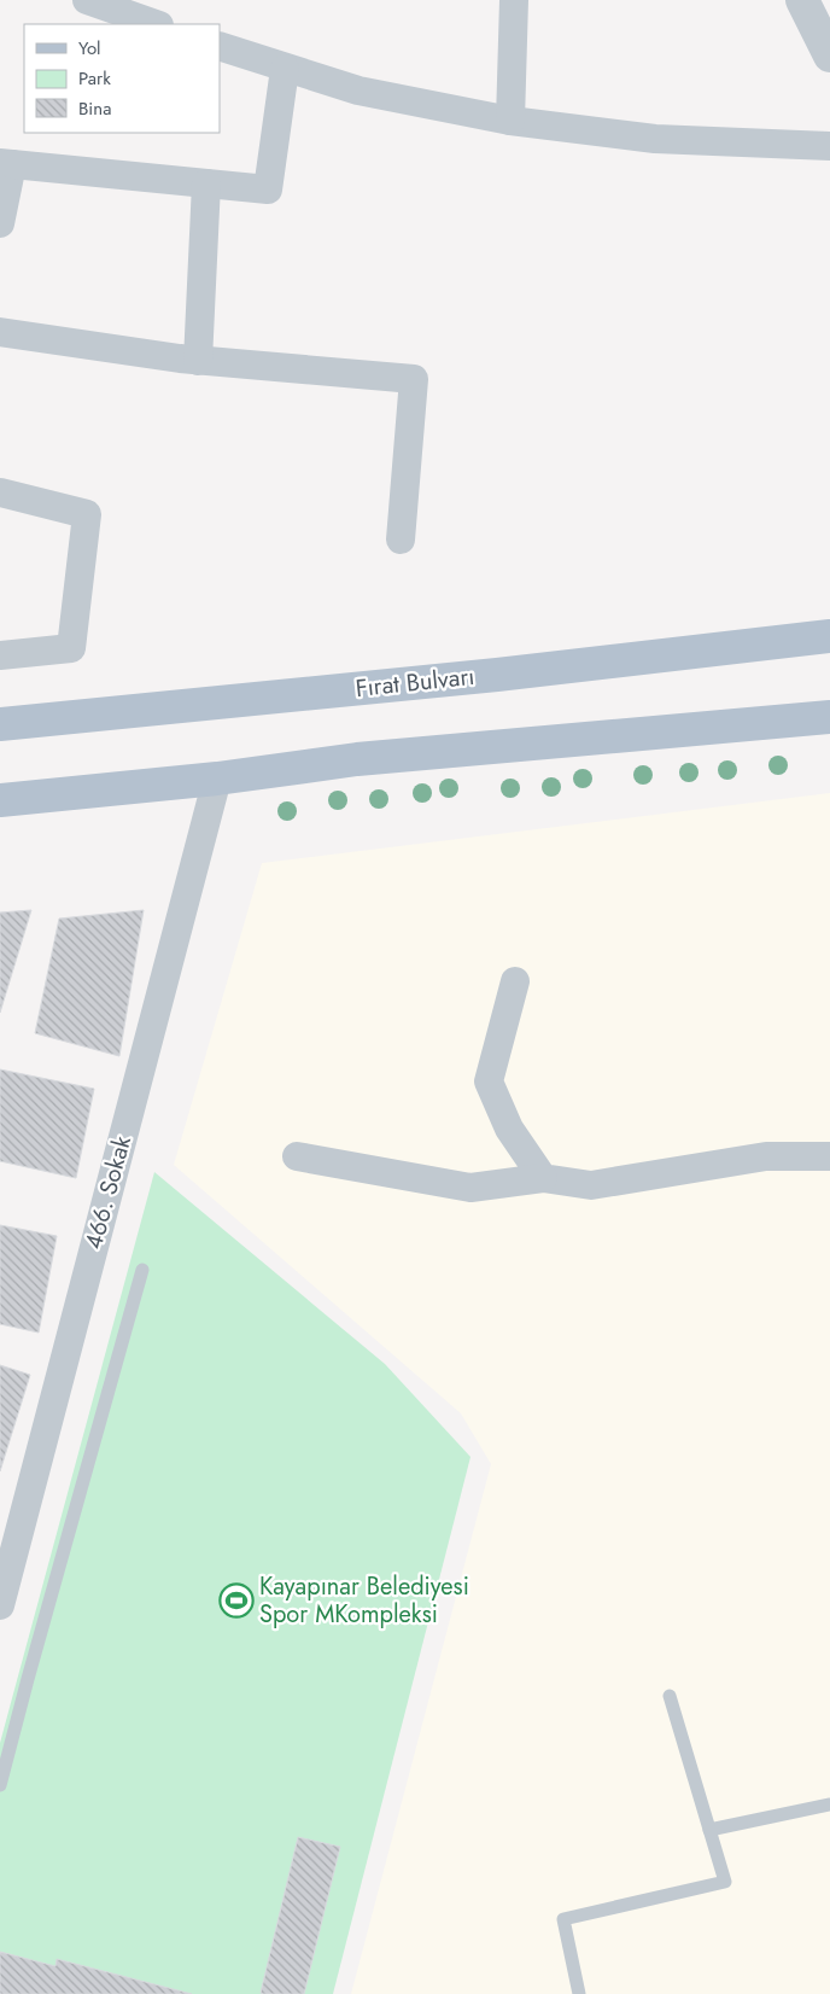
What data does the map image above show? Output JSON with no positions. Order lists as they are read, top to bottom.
{
  "streets": {
    "main road": ["Fırat Bulvarı"],
    "street": ["466. Sokak"]
  },
  "places": {
    "sports": ["Kayapınar Belediyesi Spor MKompleksi"]
  },
  "legend": ["Yol", "Park", "Bina"]
}
